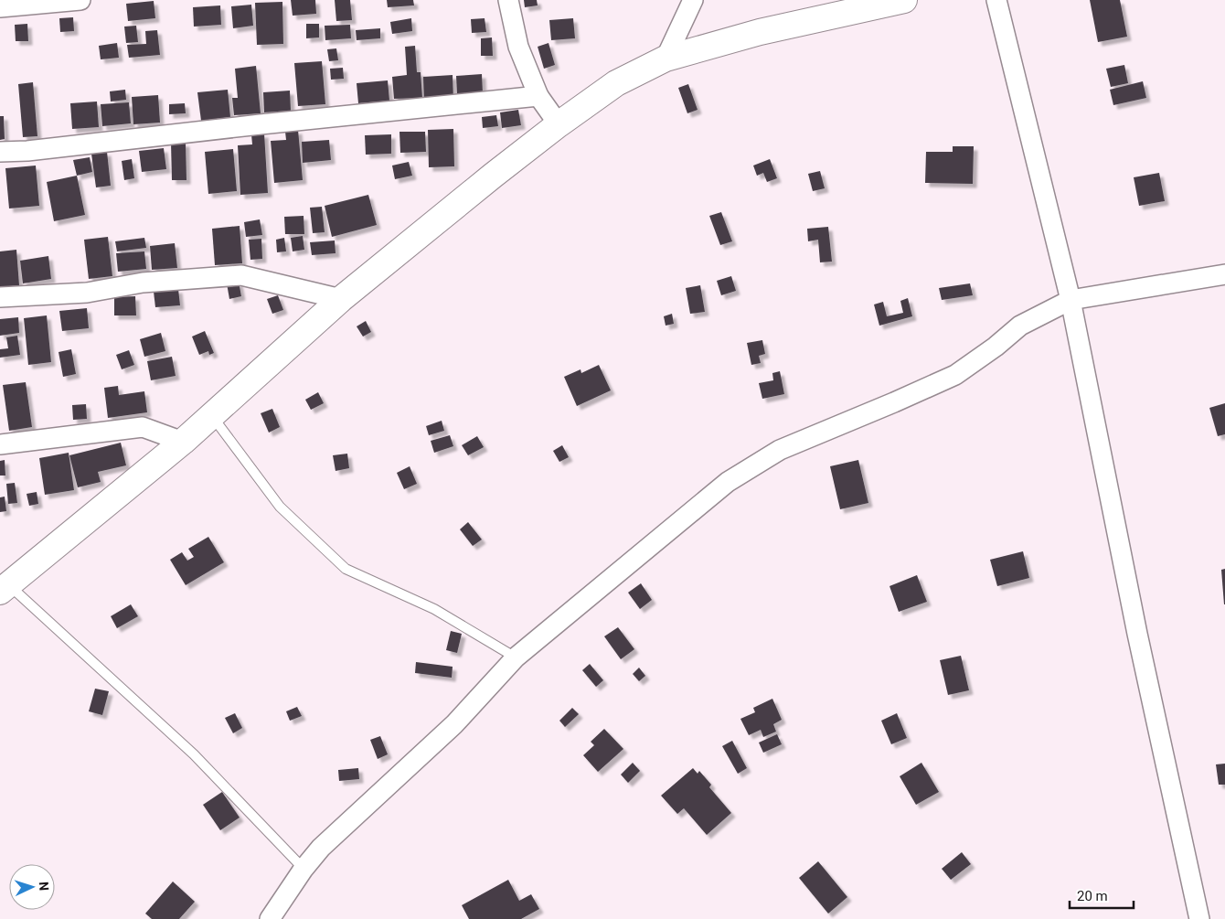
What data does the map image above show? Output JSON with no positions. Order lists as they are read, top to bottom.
{
  "scale_bar": "20 m",
  "north": "right"
}
